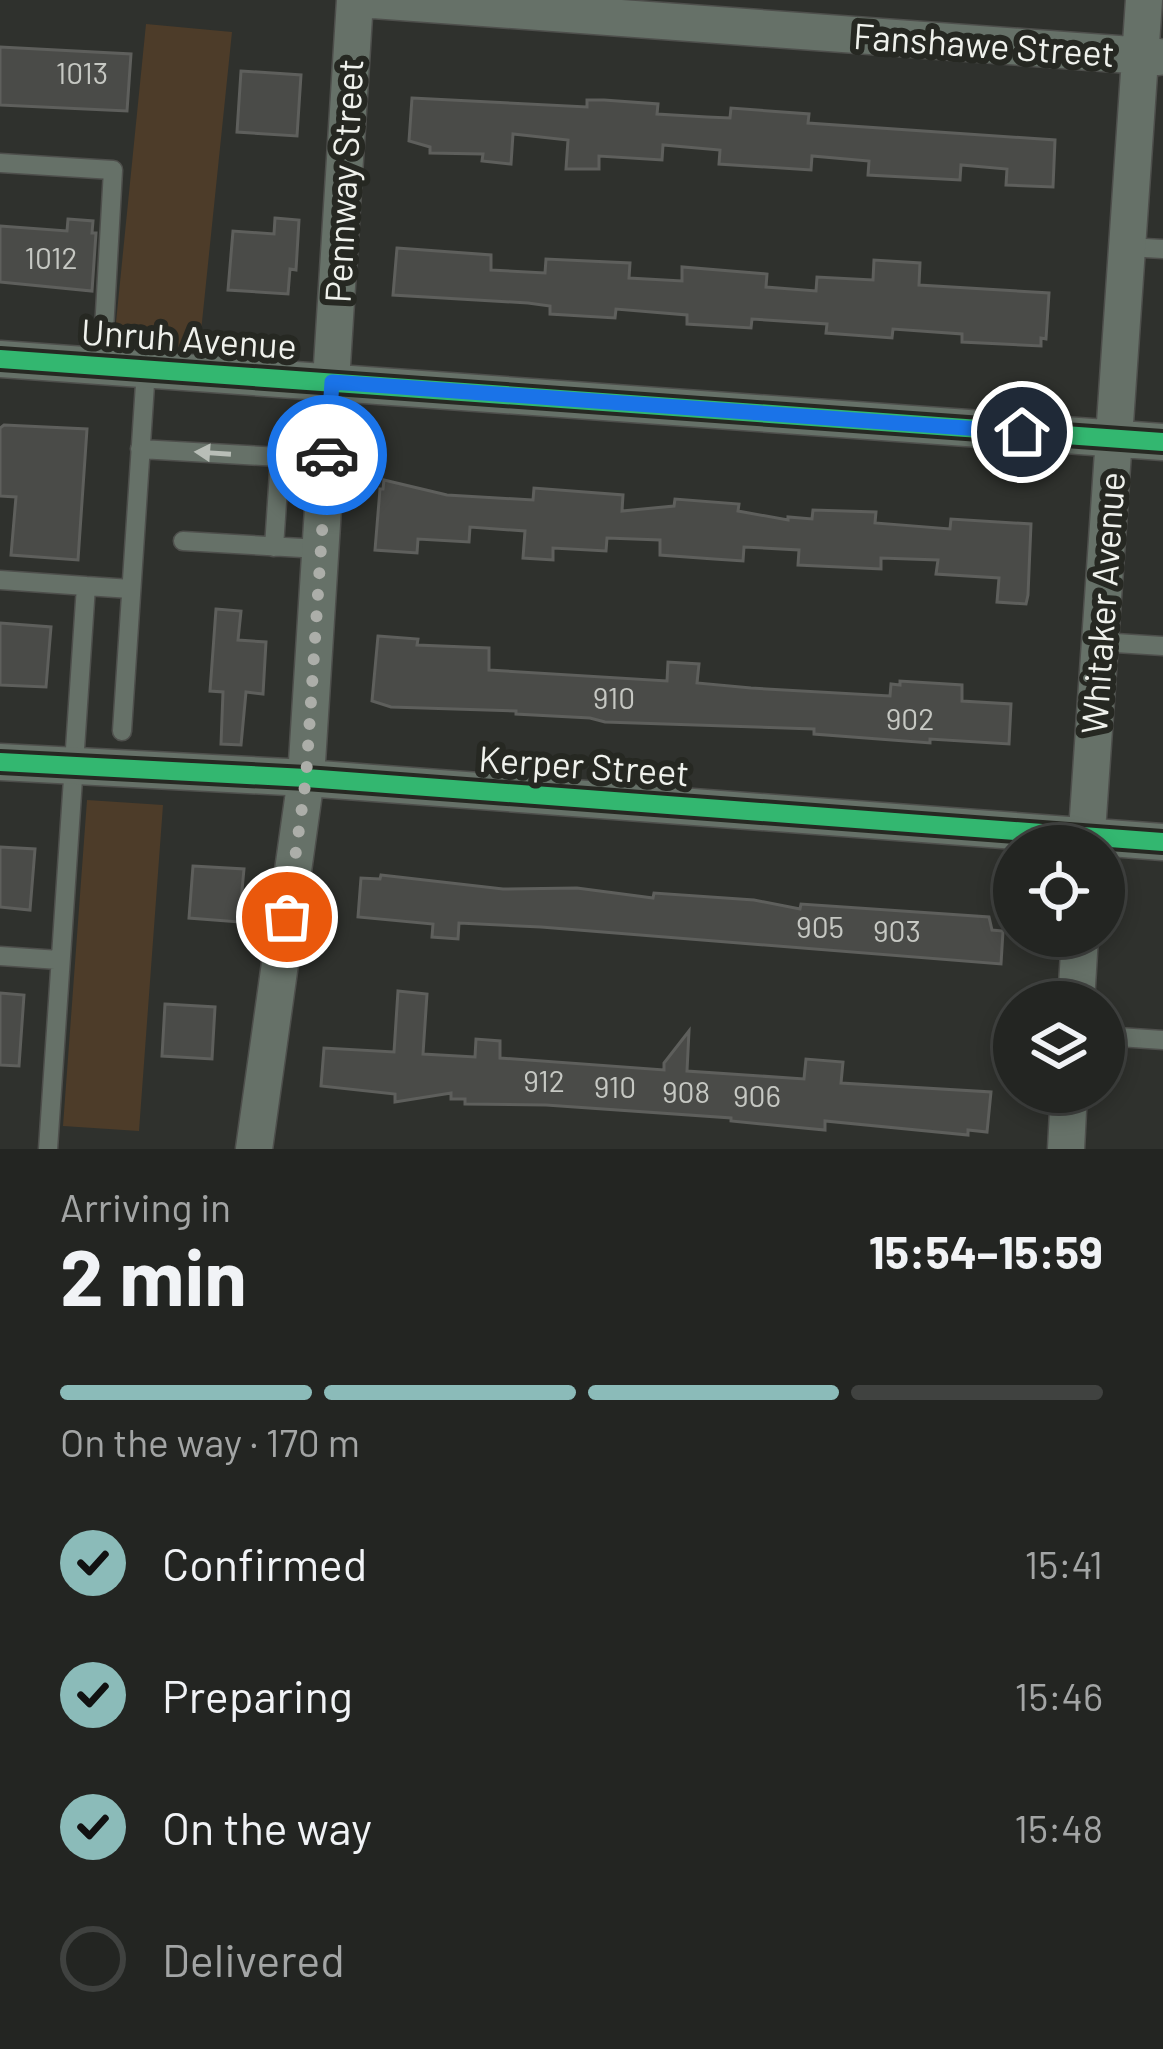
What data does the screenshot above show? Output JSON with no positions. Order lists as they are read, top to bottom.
{
  "streets": {
    "street": [
      "Fanshawe Street",
      "Pennway Street",
      "Unruh Avenue",
      "Whitaker Avenue",
      "Kerper Street"
    ]
  },
  "crossings": [
    ["Fanshawe Street", "Whitaker Avenue"],
    ["Pennway Street", "Unruh Avenue"],
    ["Pennway Street", "Kerper Street"],
    ["Unruh Avenue", "Whitaker Avenue"]
  ],
  "house_numbers": [
    "1013",
    "1012",
    "910",
    "902",
    "905",
    "903",
    "912",
    "910",
    "908",
    "906"
  ],
  "page": {
    "heading": ["2 min", "Arriving in", "15:54–15:59"],
    "bar": "On the way · 170 m",
    "list": [
      ["Confirmed", "15:41"],
      ["Preparing", "15:46"],
      ["On the way", "15:48"],
      "Delivered"
    ]
  }
}
